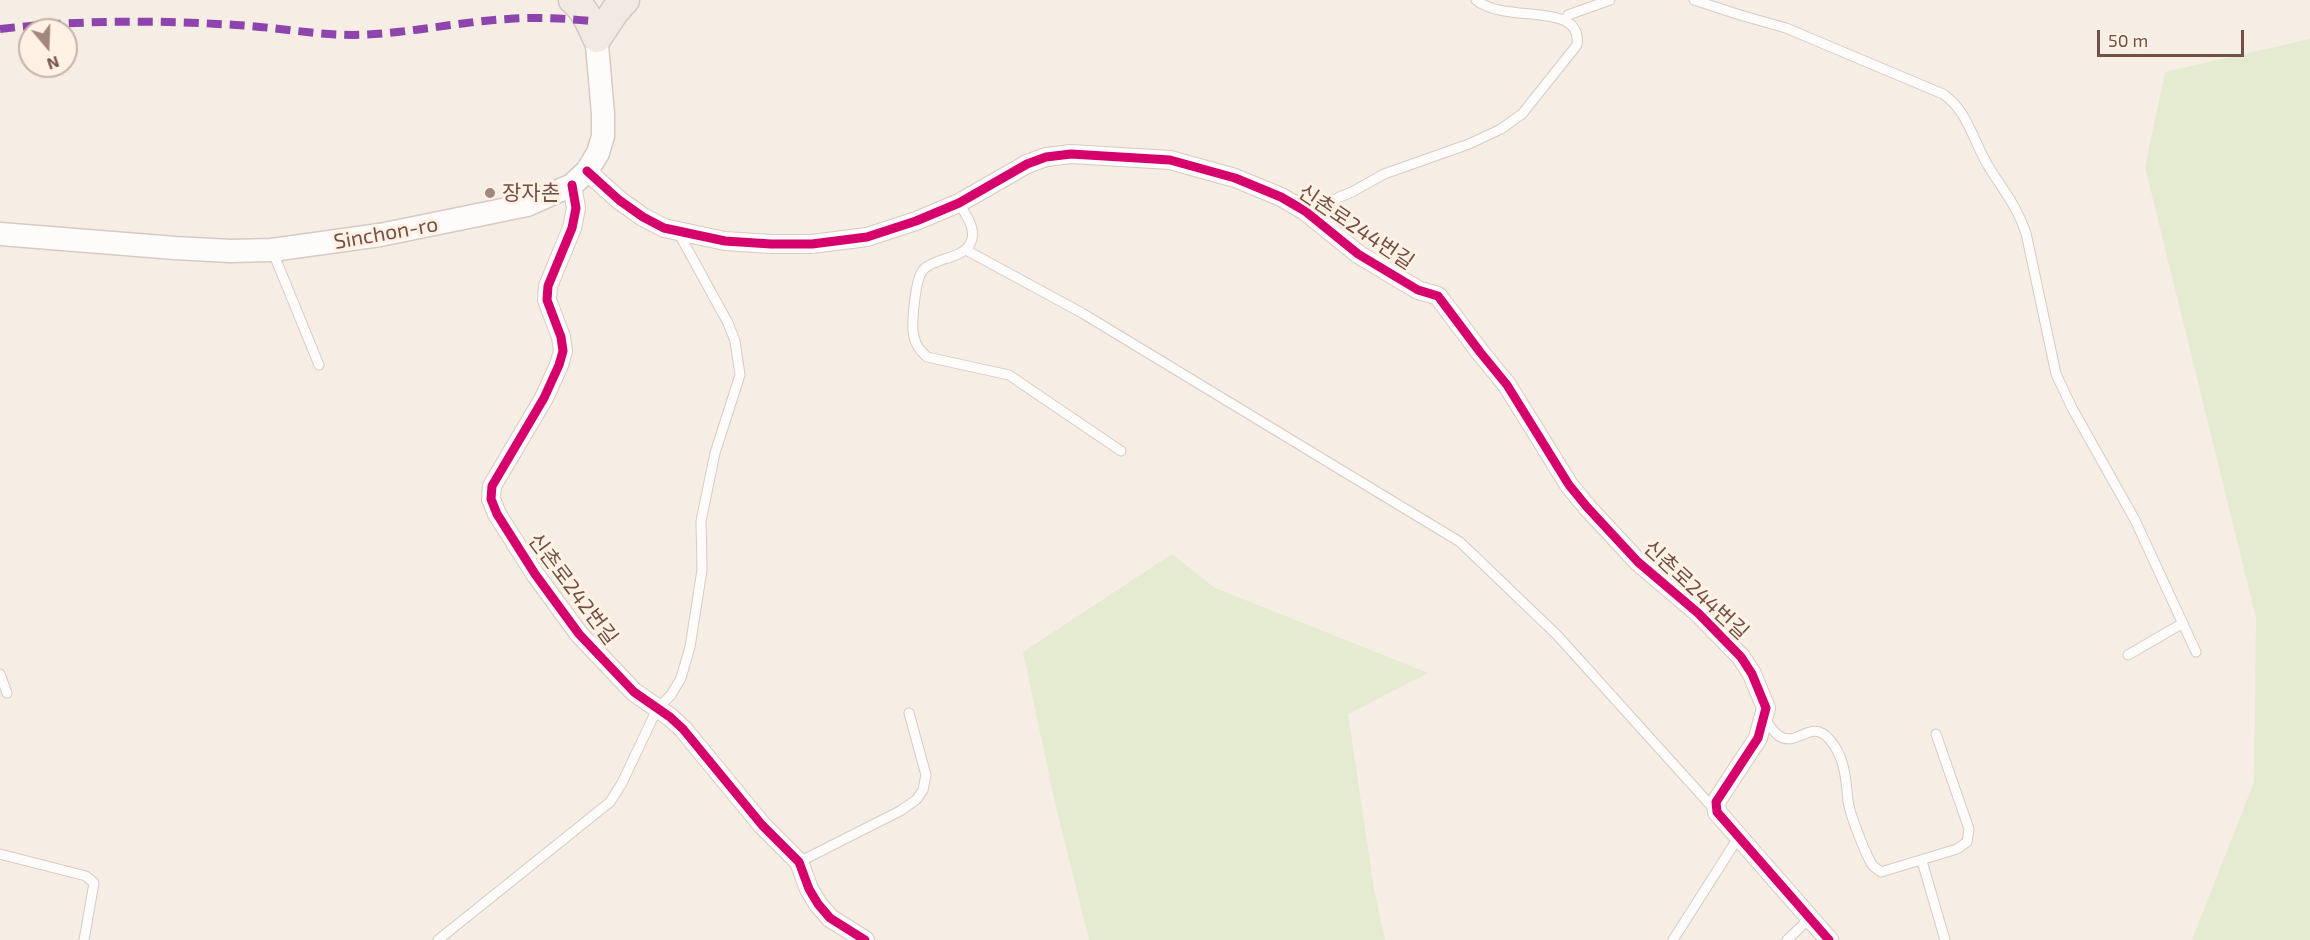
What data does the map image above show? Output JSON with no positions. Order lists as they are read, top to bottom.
{
  "streets": {
    "street": ["신촌로244번길", "Sinchon-ro", "신촌로242번길"]
  },
  "crossings": [
    ["신촌로244번길", "Sinchon-ro"],
    ["신촌로244번길", "신촌로242번길"],
    ["Sinchon-ro", "신촌로242번길"]
  ],
  "places": ["장자촌"],
  "scale_bar": "50 m",
  "north": "bottom"
}
